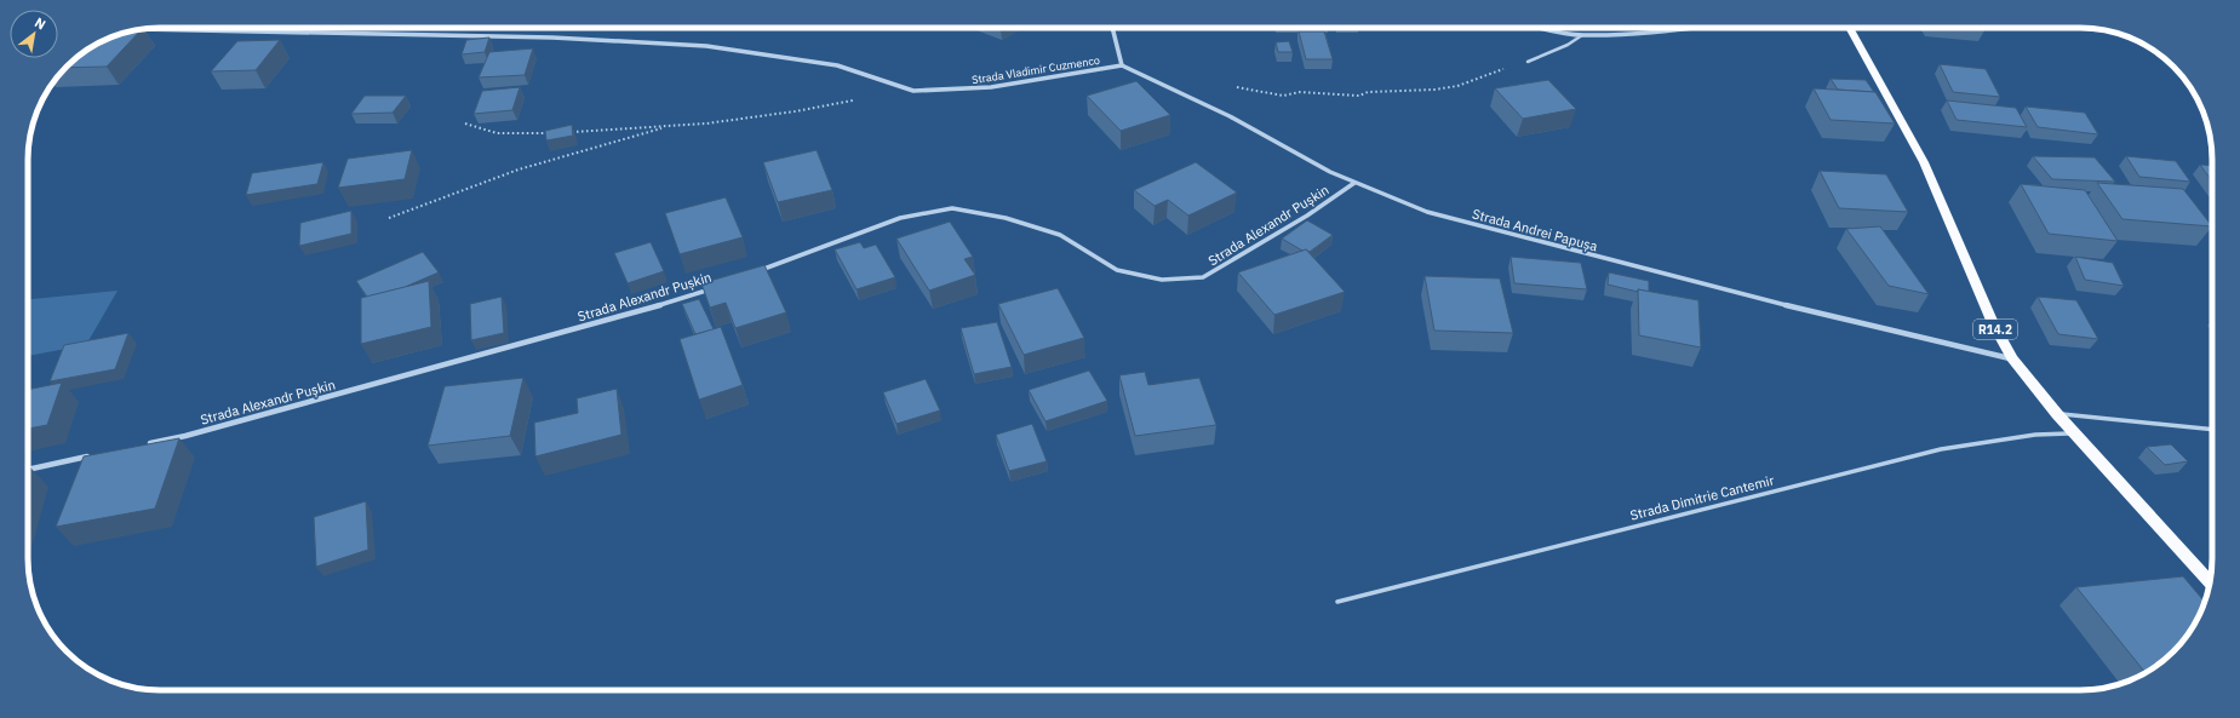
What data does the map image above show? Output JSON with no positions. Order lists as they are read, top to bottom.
{
  "streets": {
    "main road": ["R14.2"],
    "street": ["Strada Vladimir Cuzmenco", "Strada Alexandr Pușkin", "Strada Andrei Papușa"],
    "lane": ["Strada Dimitrie Cantemir"]
  },
  "crossings": [
    ["Strada Vladimir Cuzmenco", "Strada Andrei Papușa"],
    ["Strada Alexandr Pușkin", "Strada Andrei Papușa"],
    ["Strada Andrei Papușa", "R14.2"],
    ["R14.2", "Strada Dimitrie Cantemir"]
  ],
  "north": "top right"
}
